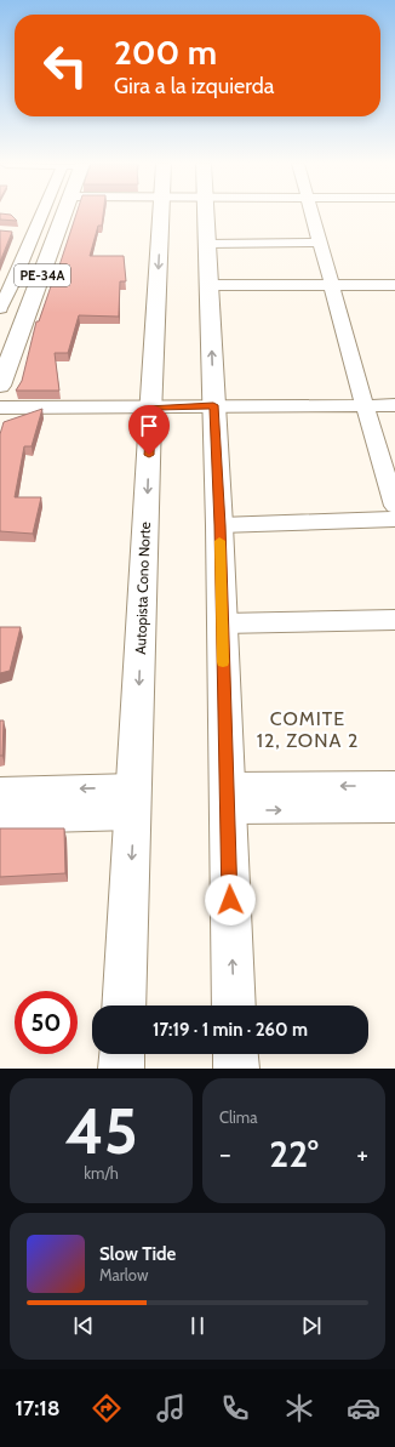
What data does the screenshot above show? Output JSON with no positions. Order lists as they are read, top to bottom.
{
  "streets": {
    "main road": ["PE-34A", "Autopista Cono Norte"]
  },
  "districts": ["COMITE 12, ZONA 2"],
  "page": {
    "turn": ["200 m", "Gira a la izquierda"],
    "limit": "50",
    "trip": "17:19 · 1 min · 260 m",
    "tile": [
      ["45", "km/h"],
      "Clima"
    ],
    "heat": ["−", "22°", "+"],
    "song": ["Slow Tide", "Marlow"],
    "tabs": "17:18"
  }
}
